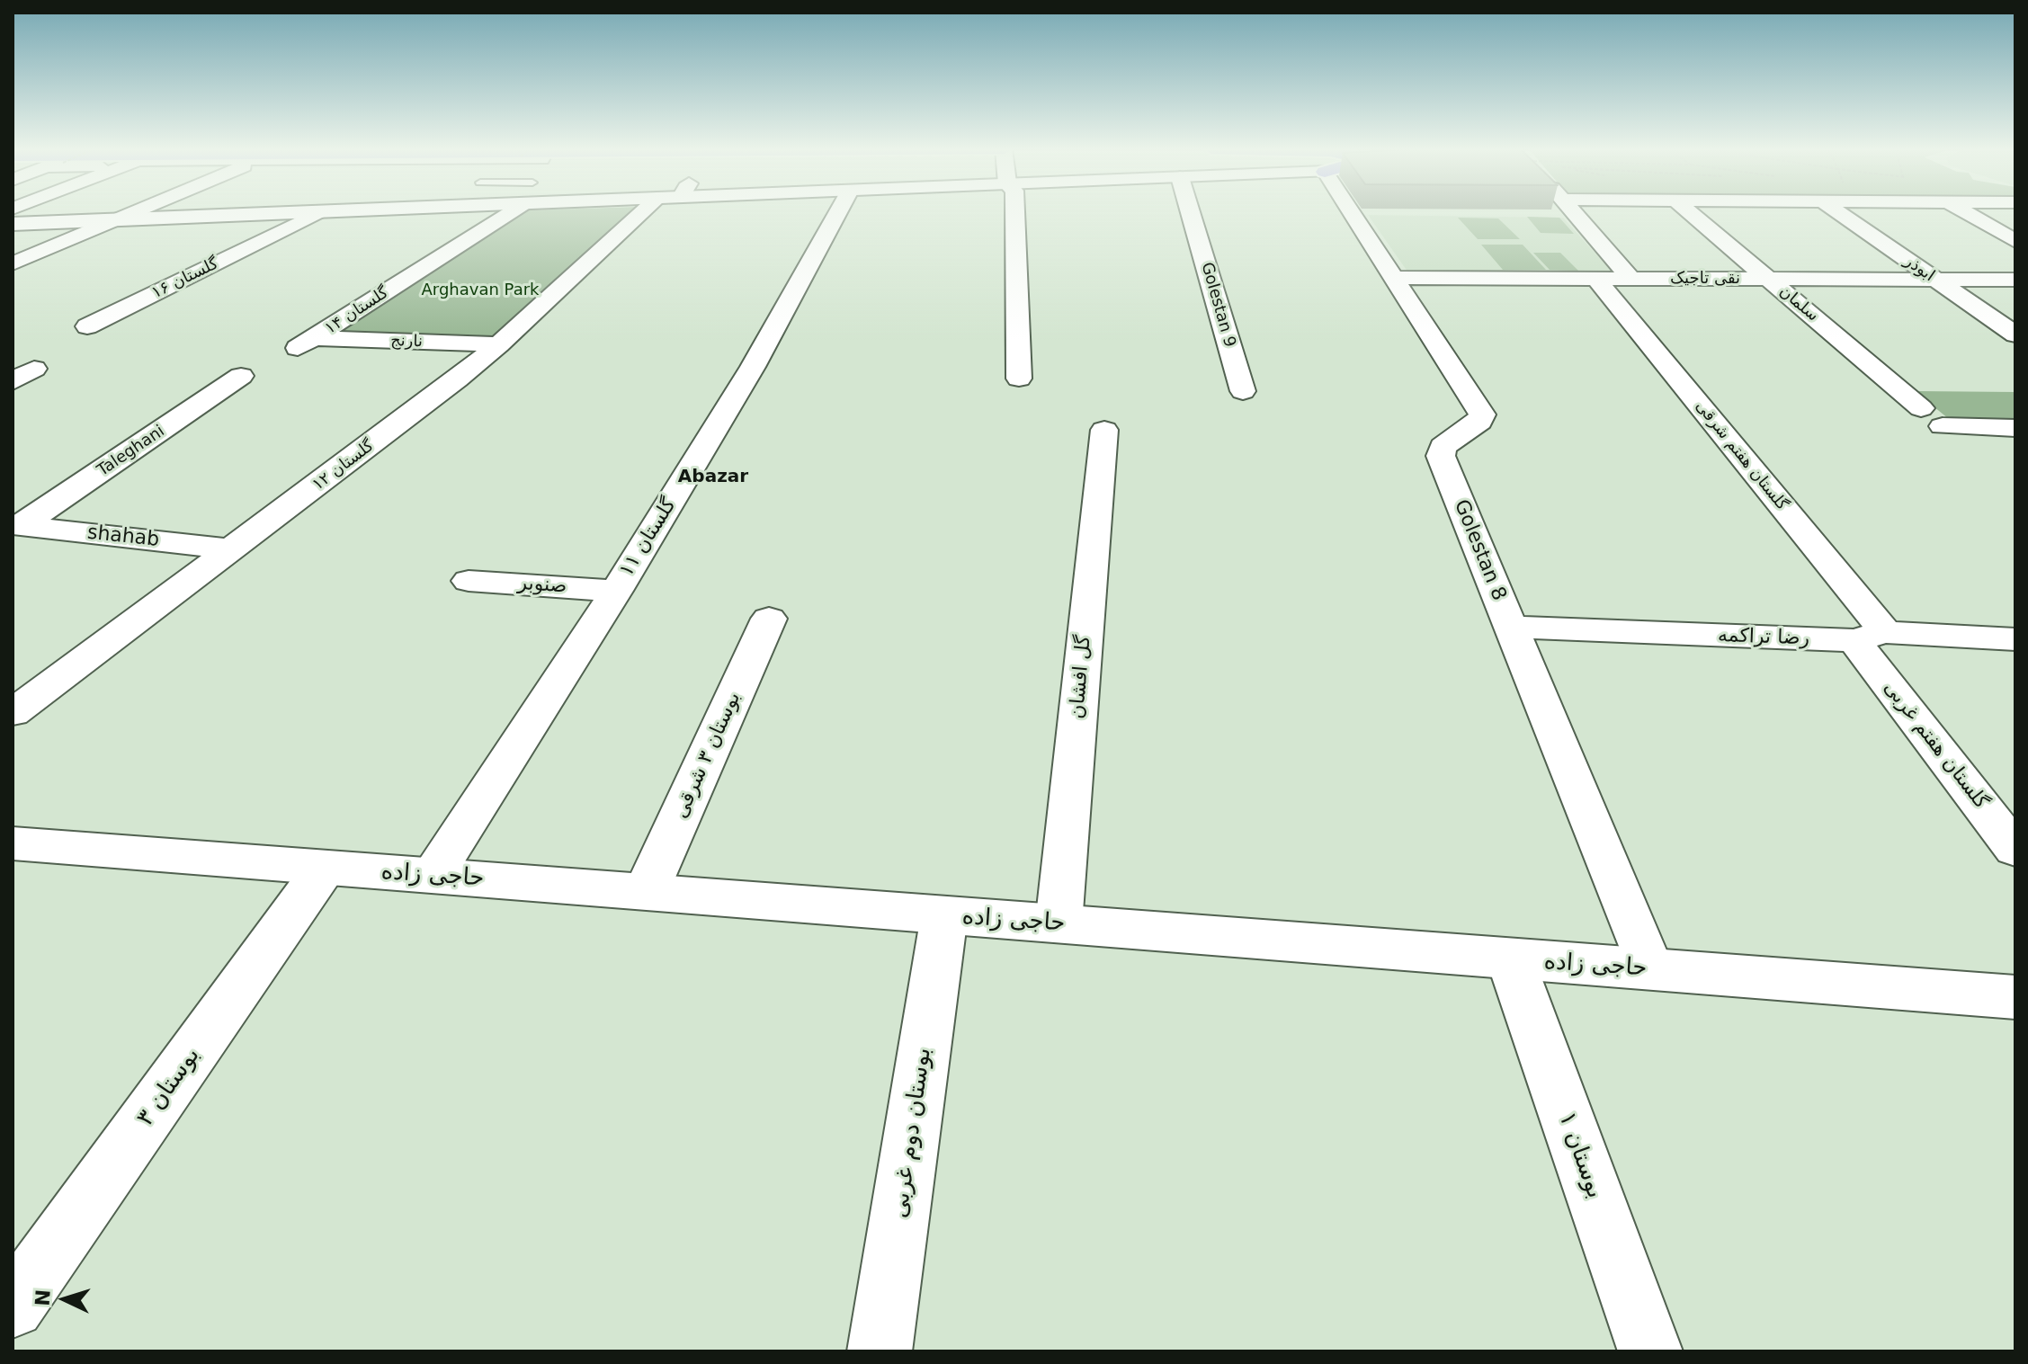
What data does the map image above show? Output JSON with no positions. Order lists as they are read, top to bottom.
{
  "streets": {
    "street": [
      "ابوذر",
      "گلستان ۱۶",
      "نقی تاجیک",
      "سلمان",
      "Golestan 9",
      "گلستان ۱۴",
      "نارنج",
      "Taleghani",
      "گلستان هفتم شرقی",
      "گلستان ۱۲",
      "shahab",
      "گلستان ۱۱",
      "Golestan 8",
      "صنوبر",
      "رضا تراکمه",
      "گل افشان",
      "گلستان هفتم غربی",
      "بوستان ۳ شرقی",
      "حاجی زاده",
      "بوستان ۳",
      "بوستان دوم غربی",
      "بوستان ۱"
    ]
  },
  "crossings": [
    ["ابوذر", "نقی تاجیک"],
    ["نقی تاجیک", "سلمان"],
    ["نقی تاجیک", "گلستان هفتم شرقی"],
    ["نقی تاجیک", "Golestan 8"],
    ["گلستان ۱۴", "نارنج"],
    ["نارنج", "گلستان ۱۲"],
    ["Taleghani", "shahab"],
    ["گلستان هفتم شرقی", "رضا تراکمه"],
    ["گلستان هفتم شرقی", "گلستان هفتم غربی"],
    ["گلستان ۱۲", "shahab"],
    ["گلستان ۱۱", "صنوبر"],
    ["گلستان ۱۱", "حاجی زاده"],
    ["Golestan 8", "رضا تراکمه"],
    ["Golestan 8", "حاجی زاده"],
    ["رضا تراکمه", "گلستان هفتم غربی"],
    ["گل افشان", "حاجی زاده"],
    ["بوستان ۳ شرقی", "حاجی زاده"],
    ["حاجی زاده", "بوستان ۳"],
    ["حاجی زاده", "بوستان دوم غربی"],
    ["حاجی زاده", "بوستان ۱"]
  ],
  "districts": ["Abazar"],
  "parks": ["Arghavan Park"],
  "north": "left"
}
